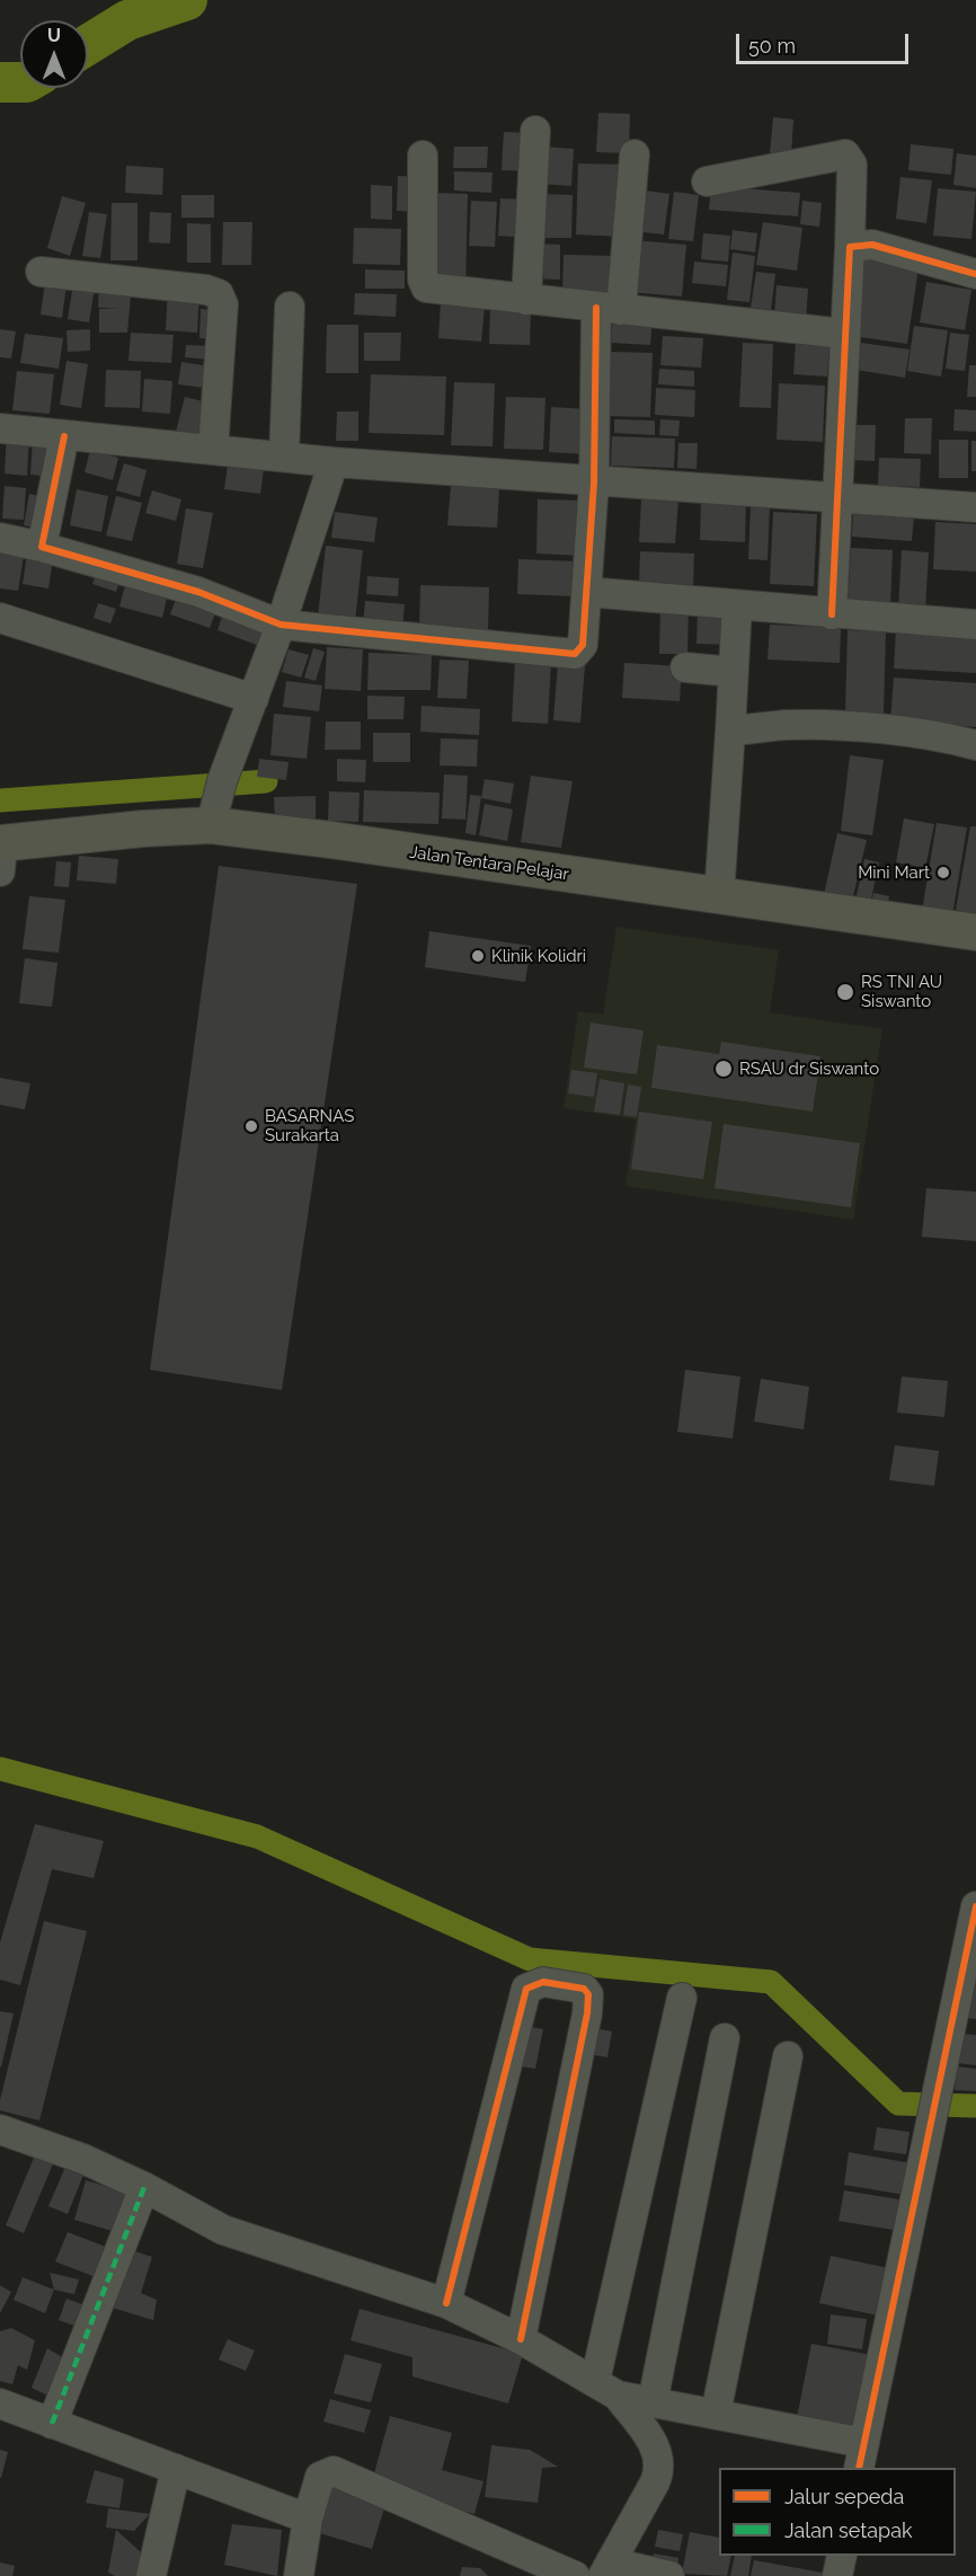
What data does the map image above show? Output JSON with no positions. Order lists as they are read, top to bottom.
{
  "streets": {
    "main road": ["Jalan Tentara Pelajar"]
  },
  "places": [
    "Mini Mart",
    "Klinik Kolidri",
    "RS TNI AU Siswanto",
    "RSAU dr Siswanto",
    "BASARNAS Surakarta"
  ],
  "legend": ["Jalur sepeda", "Jalan setapak"],
  "scale_bar": "50 m",
  "north": "top"
}
